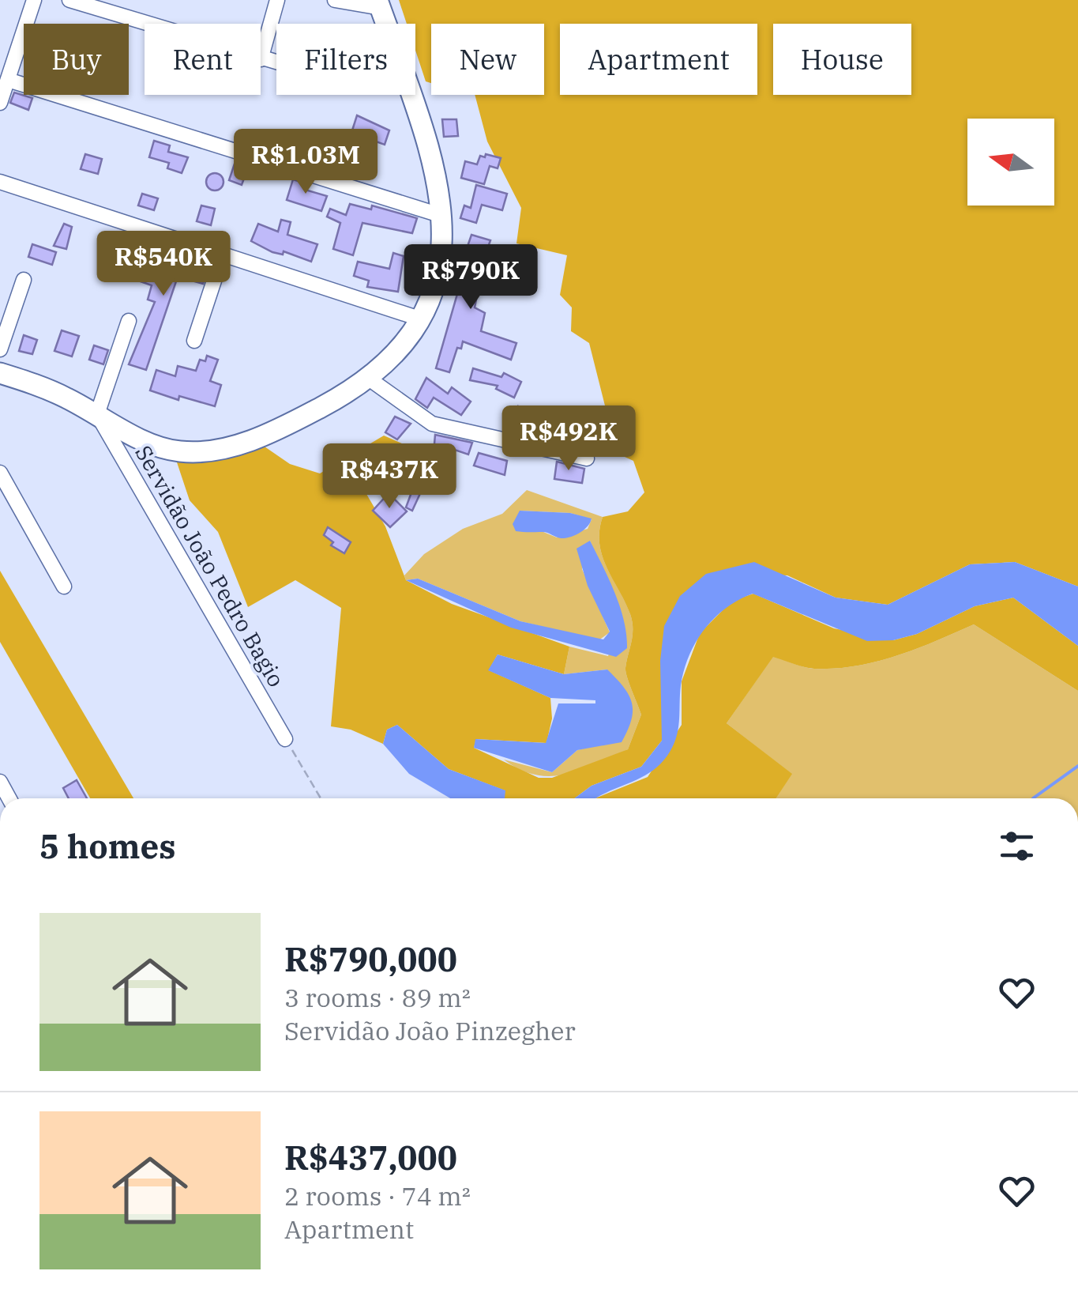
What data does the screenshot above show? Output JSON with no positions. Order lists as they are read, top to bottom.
{
  "streets": {
    "street": ["Servidão João Pedro Bagio"]
  },
  "north": "left",
  "page": {
    "chip": [
      "Buy",
      "Rent",
      "Filters",
      "New",
      "Apartment",
      "House"
    ],
    "price": [
      "R$1.03M",
      "R$540K",
      "R$790K",
      "R$492K",
      "R$437K"
    ],
    "heading": "5 homes",
    "list": [
      {
        "name": "R$790,000",
        "note": "3 rooms · 89 m² · Servidão João Pinzegher"
      },
      {
        "name": "R$437,000",
        "note": "2 rooms · 74 m² · Apartment"
      }
    ]
  }
}
